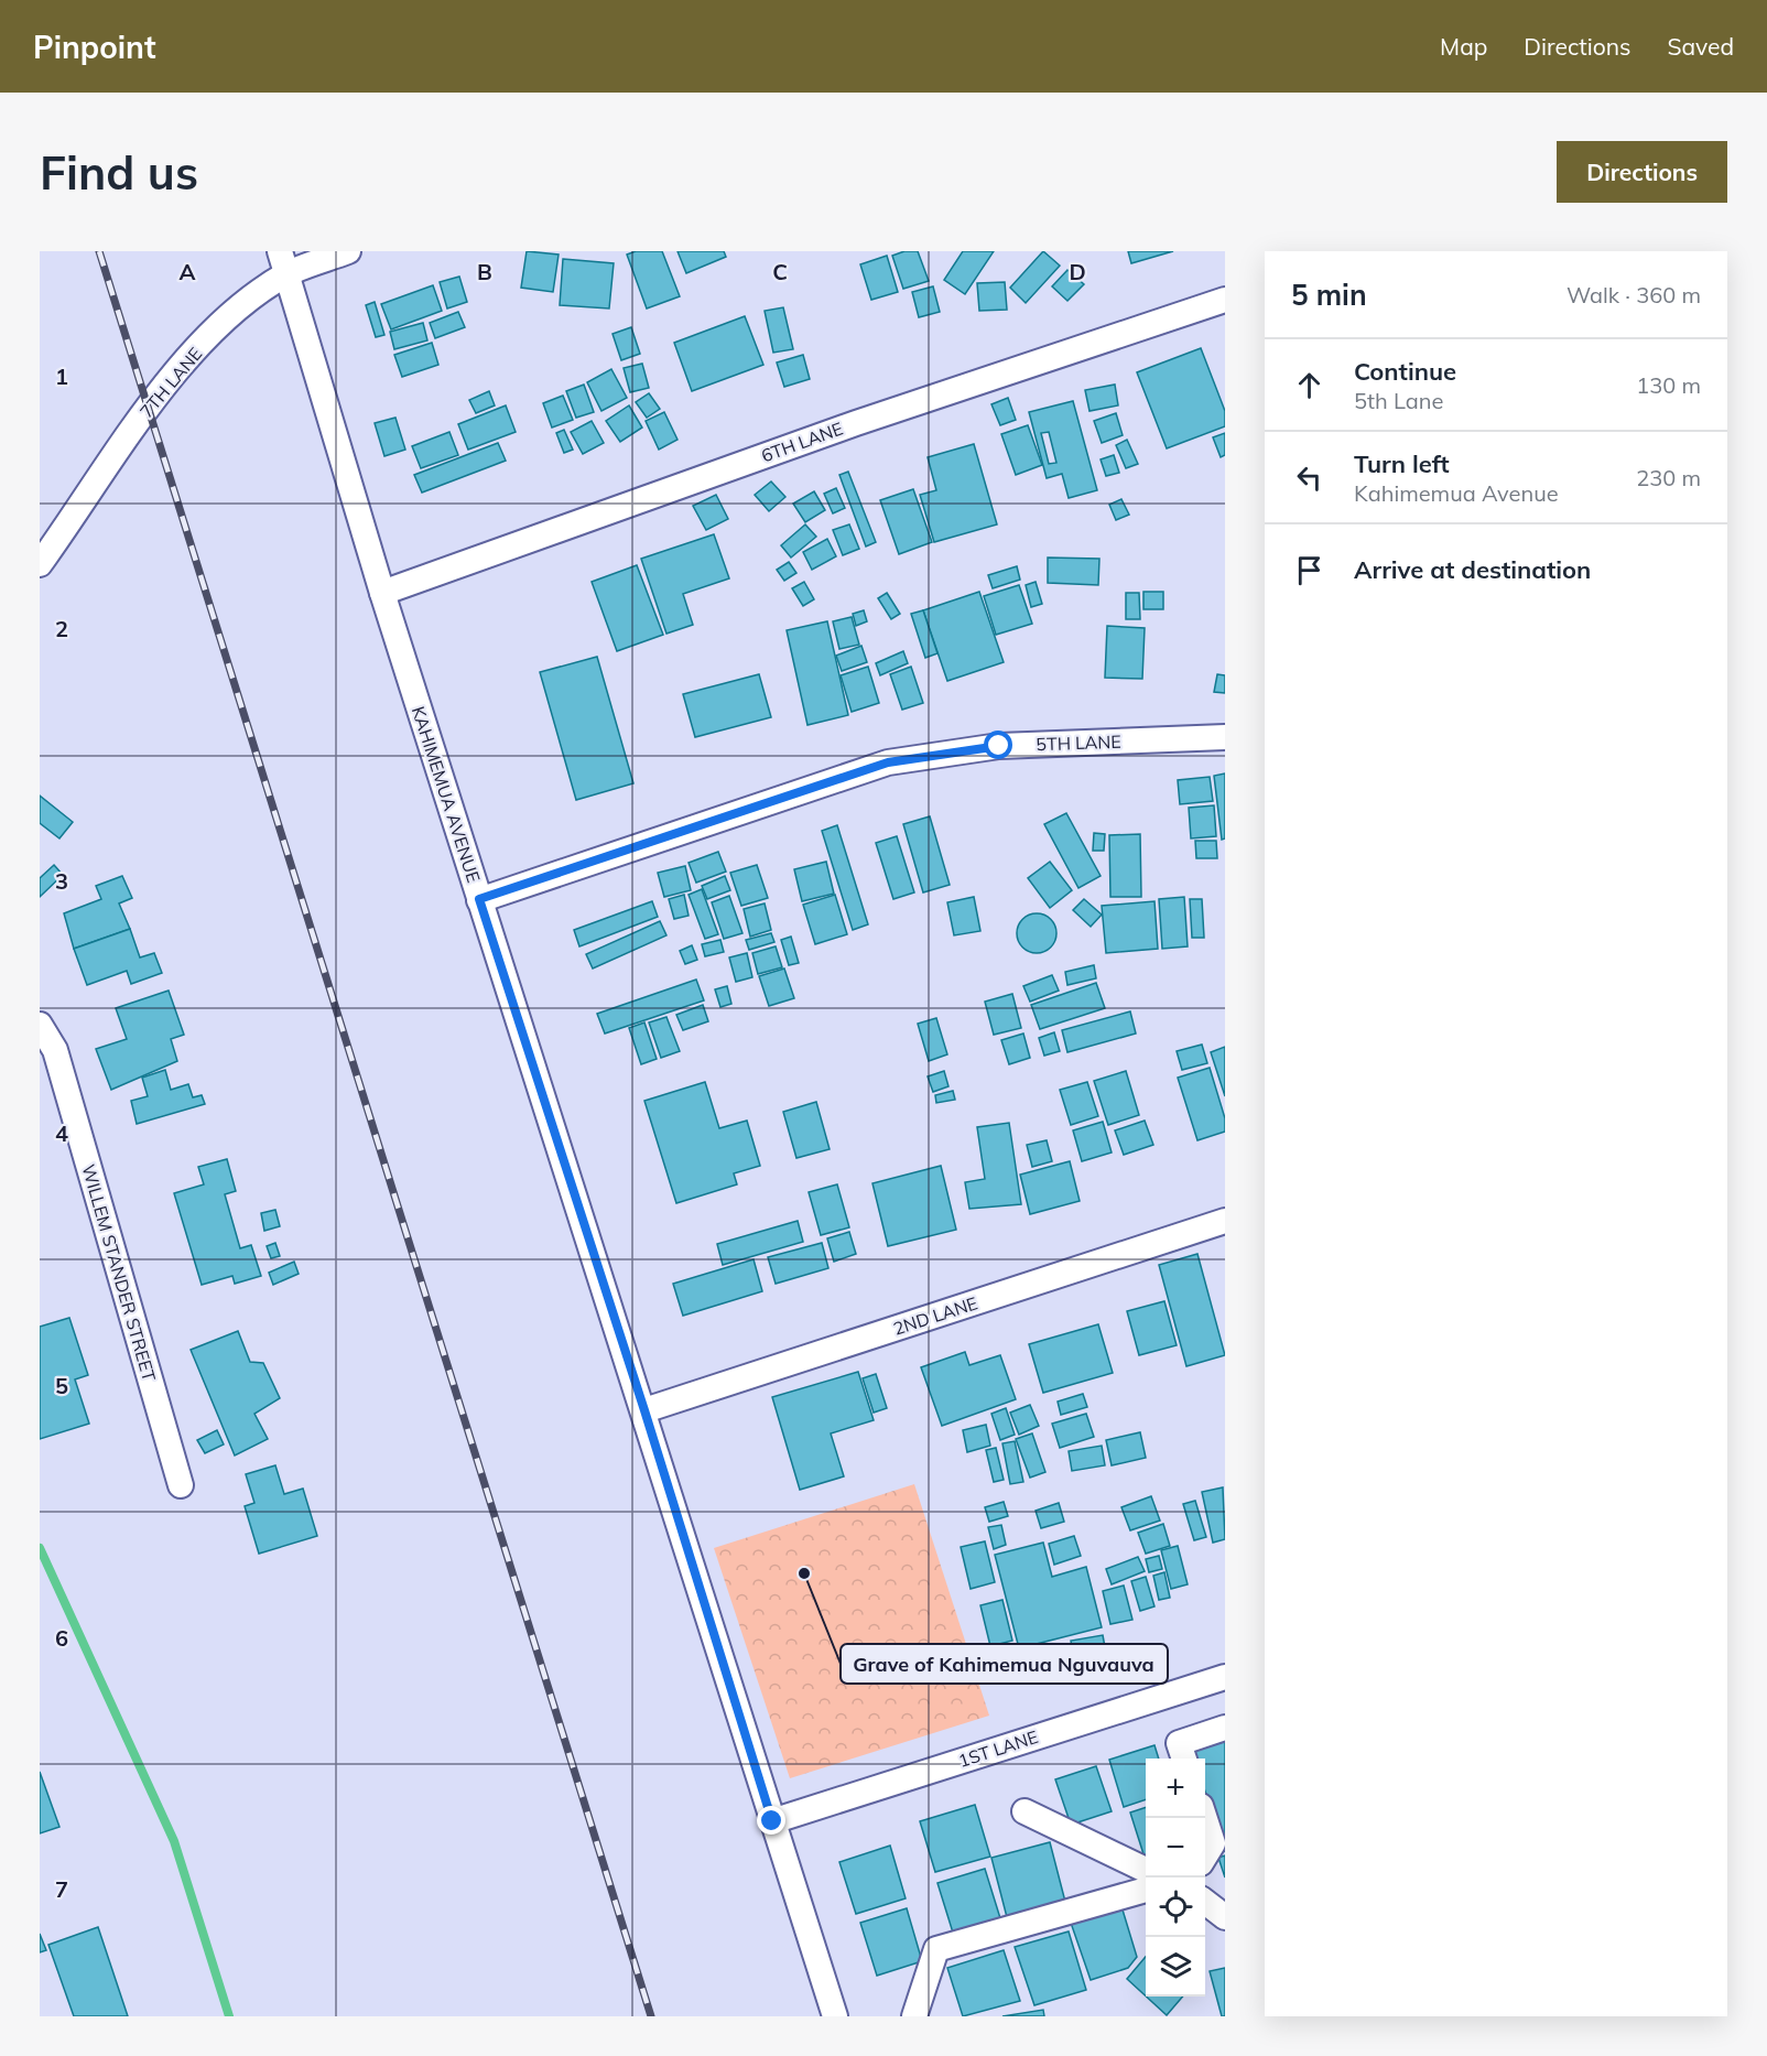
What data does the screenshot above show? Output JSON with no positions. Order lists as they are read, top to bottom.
{
  "streets": {
    "street": [
      "7TH LANE",
      "6TH LANE",
      "5TH LANE",
      "KAHIMEMUA AVENUE",
      "WILLEM STANDER STREET",
      "2ND LANE",
      "1ST LANE"
    ]
  },
  "crossings": [
    ["7TH LANE", "KAHIMEMUA AVENUE"],
    ["6TH LANE", "KAHIMEMUA AVENUE"],
    ["5TH LANE", "KAHIMEMUA AVENUE"],
    ["KAHIMEMUA AVENUE", "2ND LANE"],
    ["KAHIMEMUA AVENUE", "1ST LANE"]
  ],
  "places": ["Grave of Kahimemua Nguvauva"],
  "page": {
    "header": "Pinpoint",
    "nav": ["Map", "Directions", "Saved"],
    "buttons": "Directions",
    "title": "Find us",
    "heading": ["5 min", "Walk · 360 m"],
    "list": [
      ["Continue", "5th Lane", "130 m"],
      ["Turn left", "Kahimemua Avenue", "230 m"],
      "Arrive at destination"
    ],
    "map_buttons": ["+", "−"]
  },
  "grid": {
    "columns": [
      "A",
      "B",
      "C",
      "D"
    ],
    "rows": [
      "1",
      "2",
      "3",
      "4",
      "5",
      "6",
      "7"
    ]
  }
}
